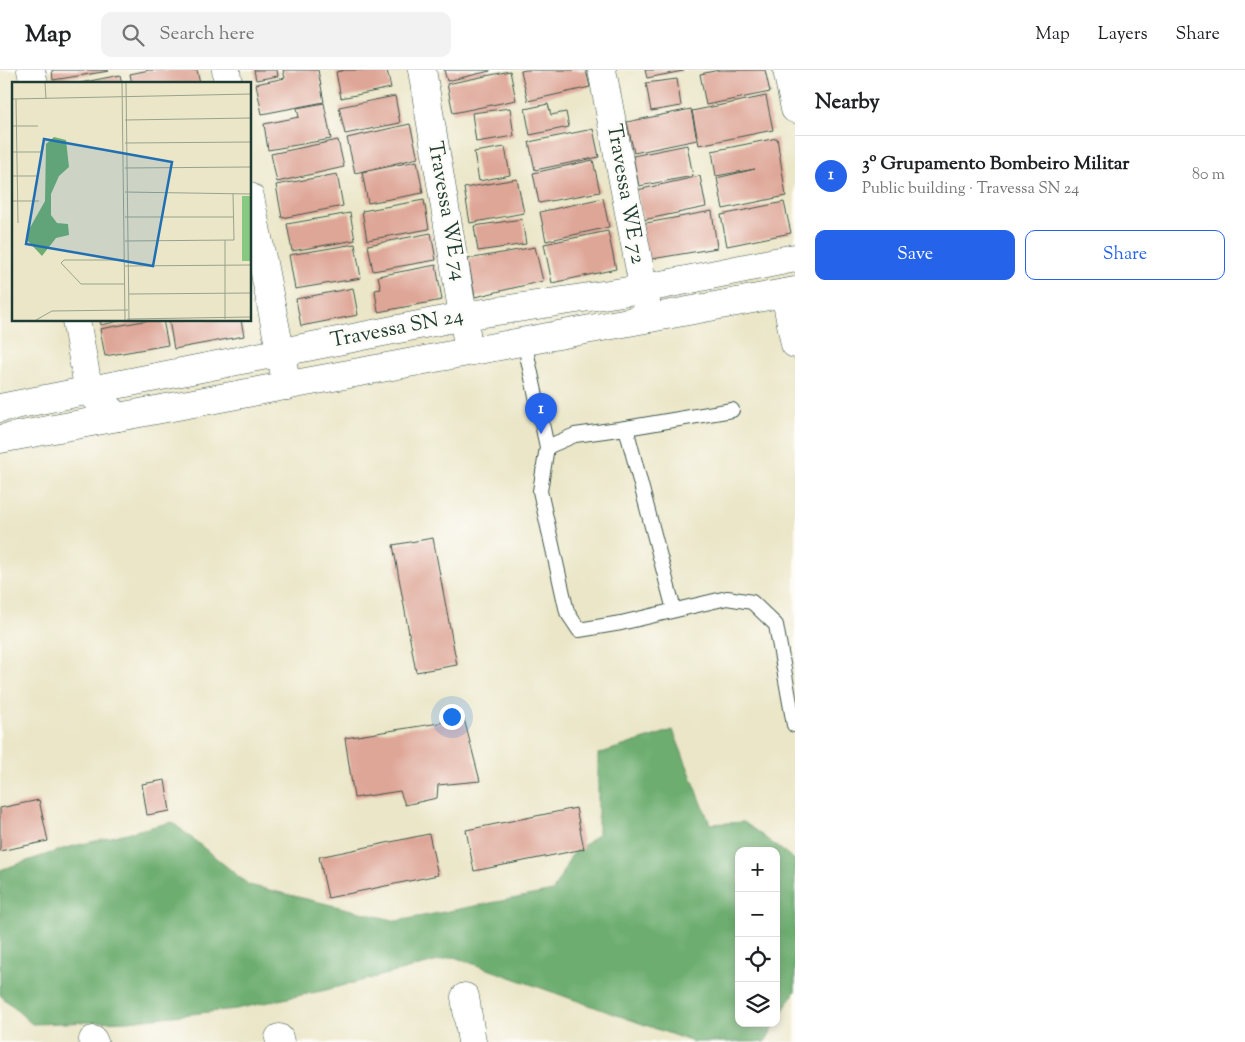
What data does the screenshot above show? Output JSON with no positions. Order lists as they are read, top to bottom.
{
  "streets": {
    "main road": ["Travessa WE 72", "Travessa WE 74", "Travessa SN 24"]
  },
  "crossings": [
    ["Travessa WE 72", "Travessa SN 24"],
    ["Travessa WE 74", "Travessa SN 24"]
  ],
  "page": {
    "header": "Map",
    "search": "Search here",
    "nav": ["Map", "Layers", "Share"],
    "heading": "Nearby",
    "list": [
      {
        "mark": "1",
        "name": "3º Grupamento Bombeiro Militar",
        "note": "Public building · Travessa SN 24",
        "value": "80 m"
      }
    ],
    "buttons": ["Save", "Share"],
    "pins": "1",
    "map_buttons": ["+", "−"]
  }
}
